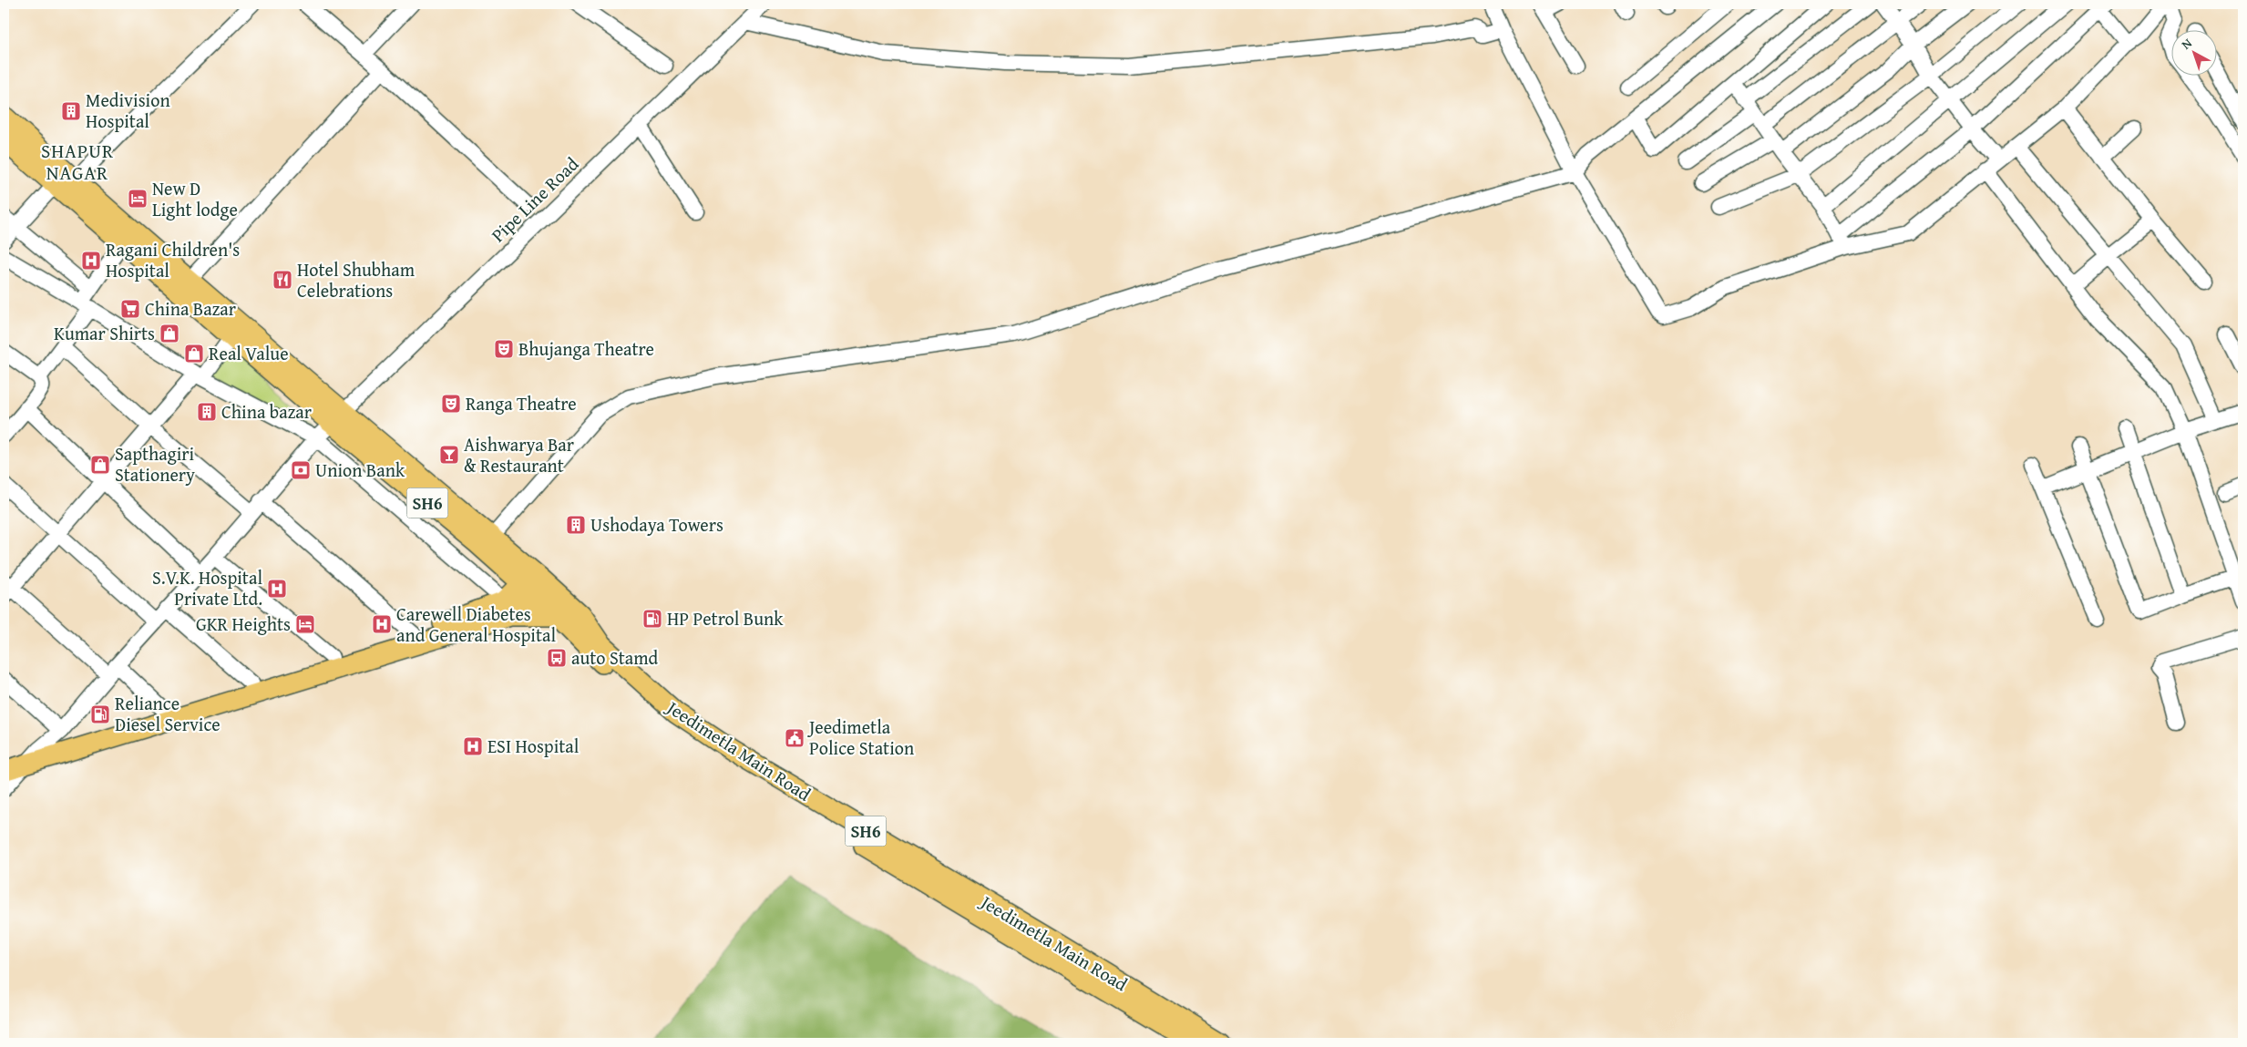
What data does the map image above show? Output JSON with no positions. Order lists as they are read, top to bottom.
{
  "streets": {
    "main road": ["SH6", "Jeedimetla Main Road"],
    "street": ["Pipe Line Road"]
  },
  "crossings": [
    ["Pipe Line Road", "Jeedimetla Main Road"]
  ],
  "districts": ["SHAPUR NAGAR"],
  "places": {
    "building": ["Medivision Hospital", "China bazar", "Ushodaya Towers"],
    "hotel": ["New D Light lodge", "GKR Heights"],
    "hospital": [
      "Ragani Children's Hospital",
      "S.V.K. Hospital Private Ltd.",
      "Carewell Diabetes and General Hospital",
      "ESI Hospital"
    ],
    "restaurant": ["Hotel Shubham Celebrations"],
    "supermarket": ["China Bazar"],
    "shop": ["Kumar Shirts", "Real Value", "Sapthagiri Stationery"],
    "theatre": ["Bhujanga Theatre", "Ranga Theatre"],
    "bar": ["Aishwarya Bar & Restaurant"],
    "bank": ["Union Bank"],
    "fuel station": ["HP Petrol Bunk", "Reliance Diesel Service"],
    "bus stop": ["auto Stamd"],
    "public building": ["Jeedimetla Police Station"]
  },
  "north": "top left"
}
